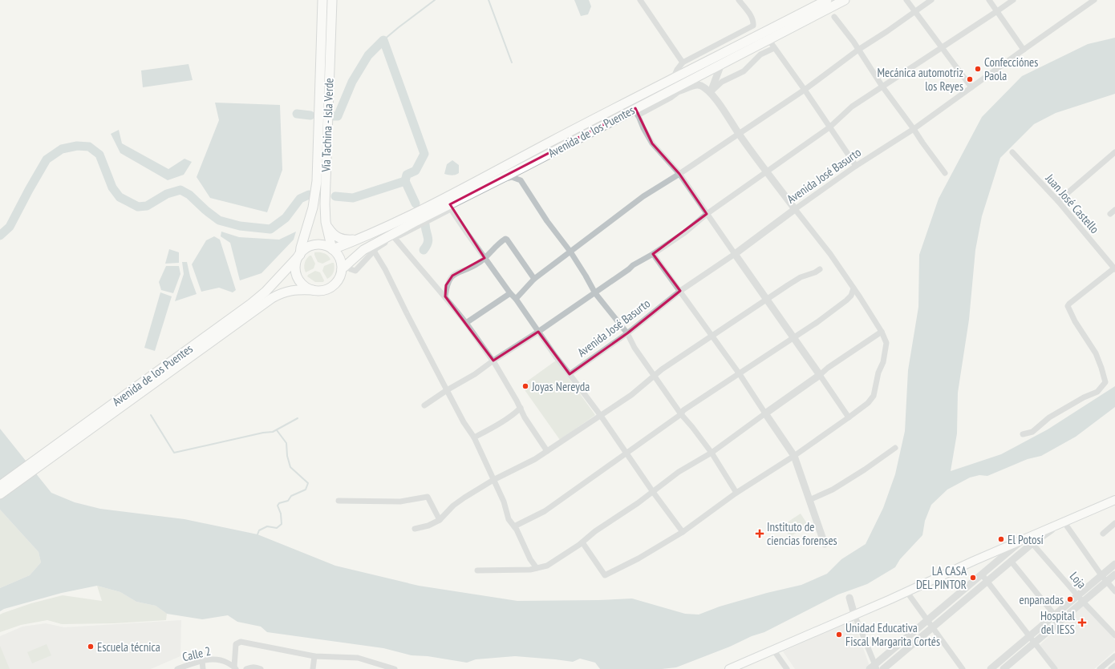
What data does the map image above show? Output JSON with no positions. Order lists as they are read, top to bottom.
{
  "streets": {
    "main road": ["Vía Tachina - Isla Verde", "Avenida de los Puentes"],
    "street": [
      "Avenida José Basurto",
      "Juan José Castello",
      "Loja",
      "Calle 2"
    ]
  },
  "crossings": [
    ["Vía Tachina - Isla Verde", "Avenida de los Puentes"]
  ],
  "places": {
    "other": [
      "Confecciónes Paola",
      "Mecánica automotriz los Reyes",
      "Joyas Nereyda",
      "El Potosí",
      "LA CASA DEL PINTOR",
      "enpanadas",
      "Unidad Educativa Fiscal Margarita Cortés",
      "Escuela técnica"
    ],
    "health": ["Instituto de ciencias forenses", "Hospital del IESS"]
  }
}
